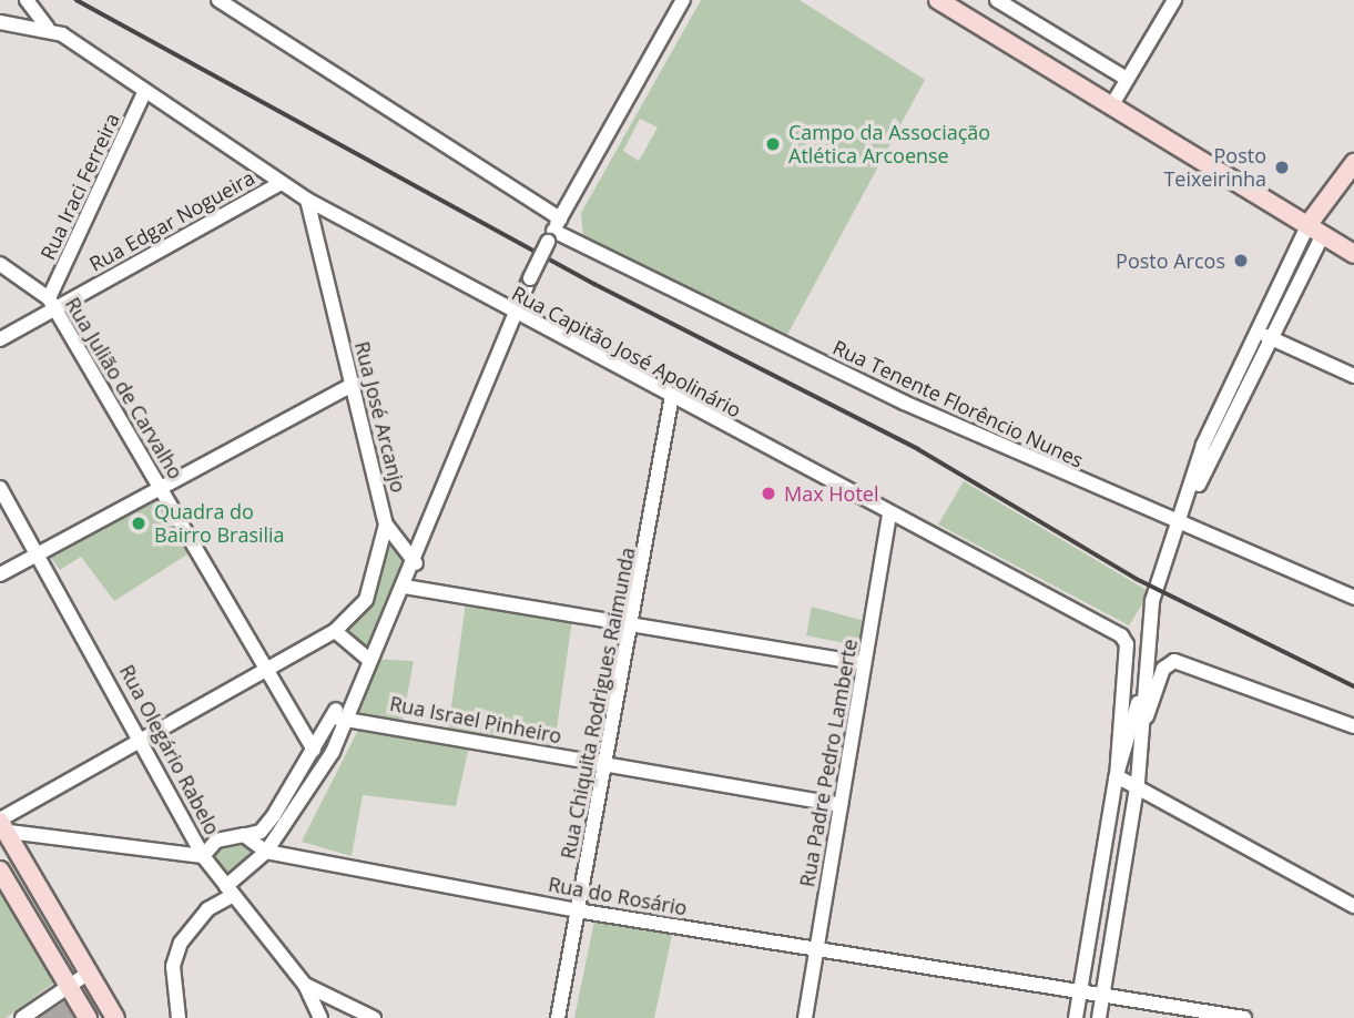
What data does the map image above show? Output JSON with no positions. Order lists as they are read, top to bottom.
{
  "streets": {
    "street": [
      "Rua Iraci Ferreira",
      "Rua Edgar Nogueira",
      "Rua Capitão José Apolinário",
      "Rua Julião de Carvalho",
      "Rua Tenente Florêncio Nunes",
      "Rua José Arcanjo",
      "Rua Chiquita Rodrigues Raimunda",
      "Rua Israel Pinheiro",
      "Rua Olegário Rabelo",
      "Rua Padre Pedro Lamberte",
      "Rua do Rosário"
    ]
  },
  "crossings": [
    ["Rua Iraci Ferreira", "Rua Edgar Nogueira"],
    ["Rua Iraci Ferreira", "Rua Capitão José Apolinário"],
    ["Rua Iraci Ferreira", "Rua Julião de Carvalho"],
    ["Rua Edgar Nogueira", "Rua Capitão José Apolinário"],
    ["Rua Edgar Nogueira", "Rua Julião de Carvalho"],
    ["Rua Capitão José Apolinário", "Rua José Arcanjo"],
    ["Rua Capitão José Apolinário", "Rua Chiquita Rodrigues Raimunda"],
    ["Rua Capitão José Apolinário", "Rua Padre Pedro Lamberte"],
    ["Rua Julião de Carvalho", "Rua José Arcanjo"],
    ["Rua José Arcanjo", "Rua Olegário Rabelo"],
    ["Rua Chiquita Rodrigues Raimunda", "Rua Israel Pinheiro"],
    ["Rua Chiquita Rodrigues Raimunda", "Rua do Rosário"],
    ["Rua Israel Pinheiro", "Rua Padre Pedro Lamberte"],
    ["Rua Padre Pedro Lamberte", "Rua do Rosário"]
  ],
  "places": [
    "Campo da Associação Atlética Arcoense",
    "Posto Teixeirinha",
    "Posto Arcos",
    "Max Hotel",
    "Quadra do Bairro Brasilia"
  ]
}
